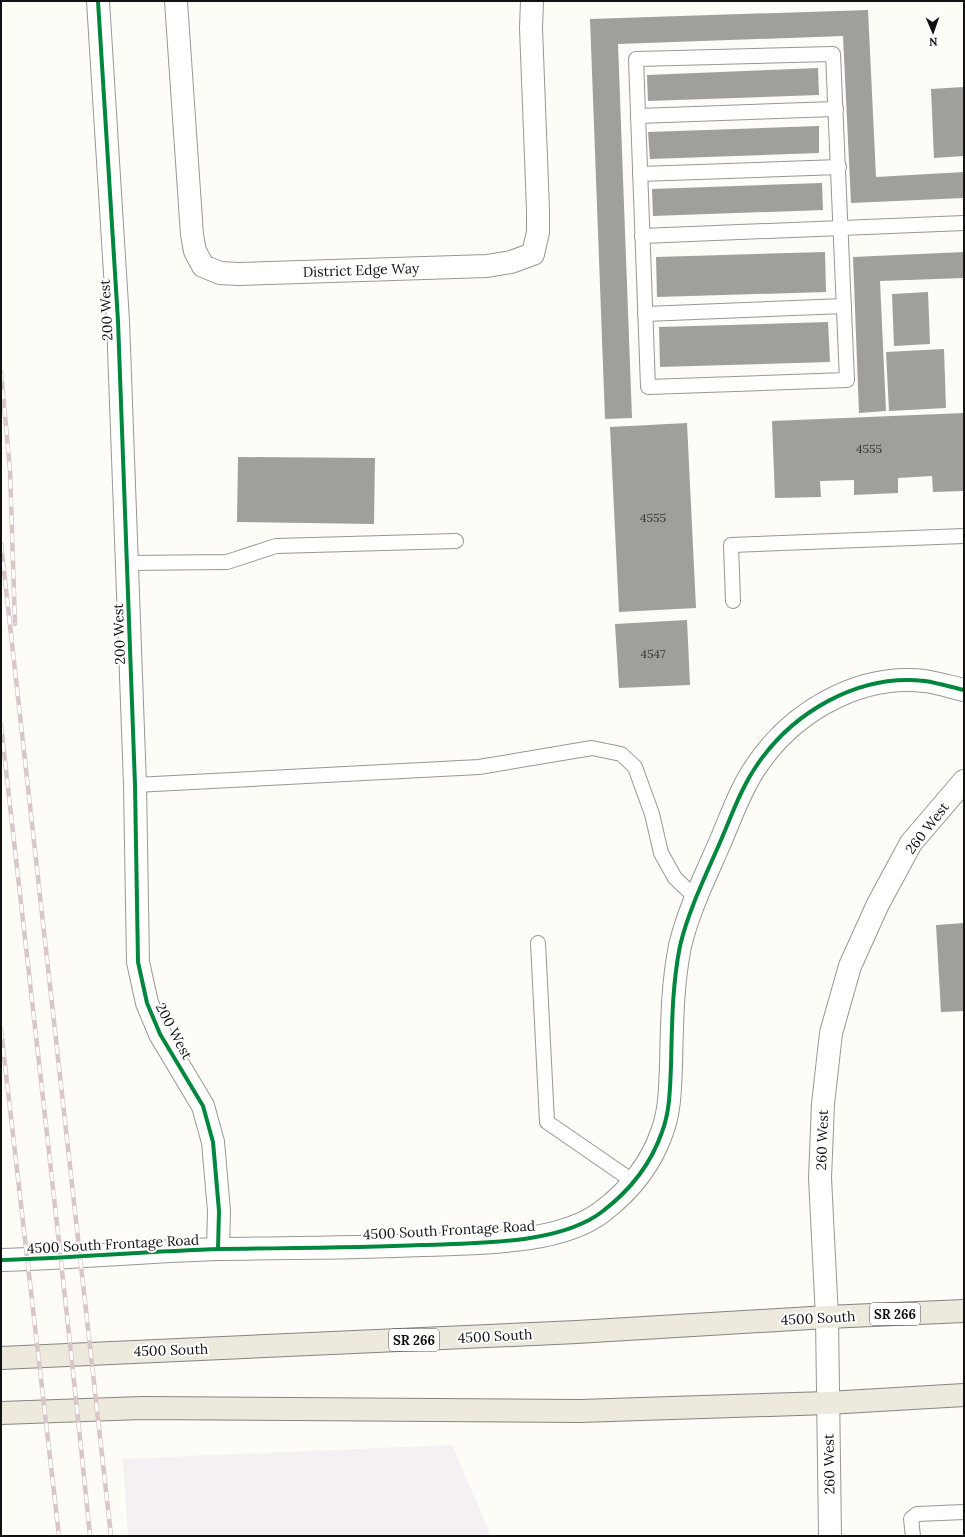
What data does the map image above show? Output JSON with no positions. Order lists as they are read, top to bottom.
{
  "streets": {
    "main road": ["SR 266", "4500 South"],
    "street": [
      "District Edge Way",
      "200 West",
      "260 West",
      "4500 South Frontage Road"
    ]
  },
  "crossings": [
    ["200 West", "4500 South Frontage Road"],
    ["260 West", "4500 South"]
  ],
  "house_numbers": ["4555", "4555", "4547"],
  "north": "bottom"
}
